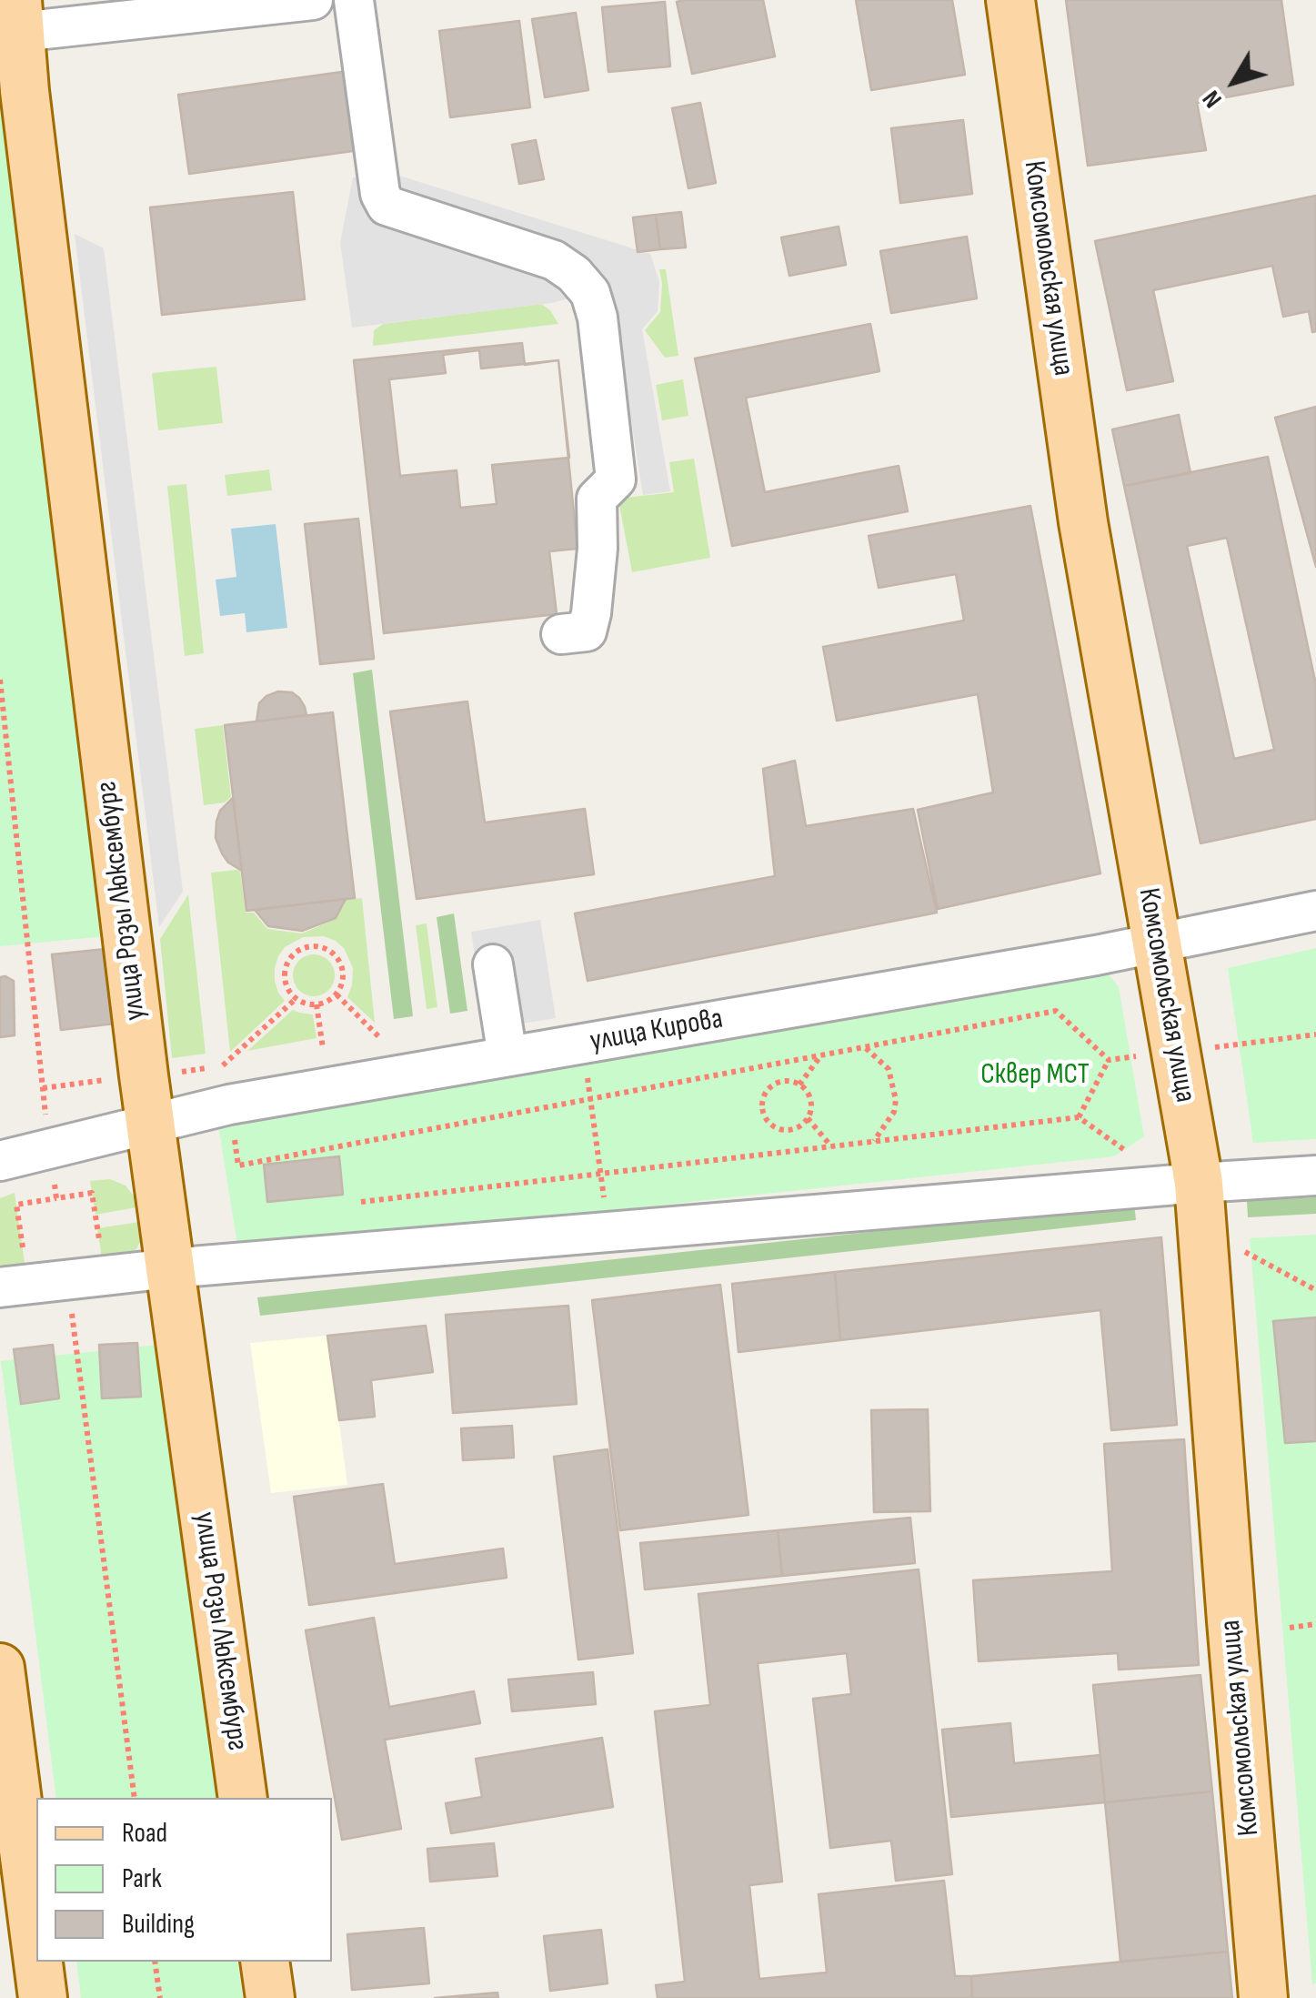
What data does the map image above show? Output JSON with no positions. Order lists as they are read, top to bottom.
{
  "streets": {
    "main road": ["Комсомольская улица", "улица Розы Люксембург"],
    "street": ["улица Кирова"]
  },
  "crossings": [
    ["Комсомольская улица", "улица Кирова"],
    ["улица Розы Люксембург", "улица Кирова"]
  ],
  "parks": ["Сквер МСТ"],
  "legend": ["Road", "Park", "Building"],
  "north": "bottom left"
}
